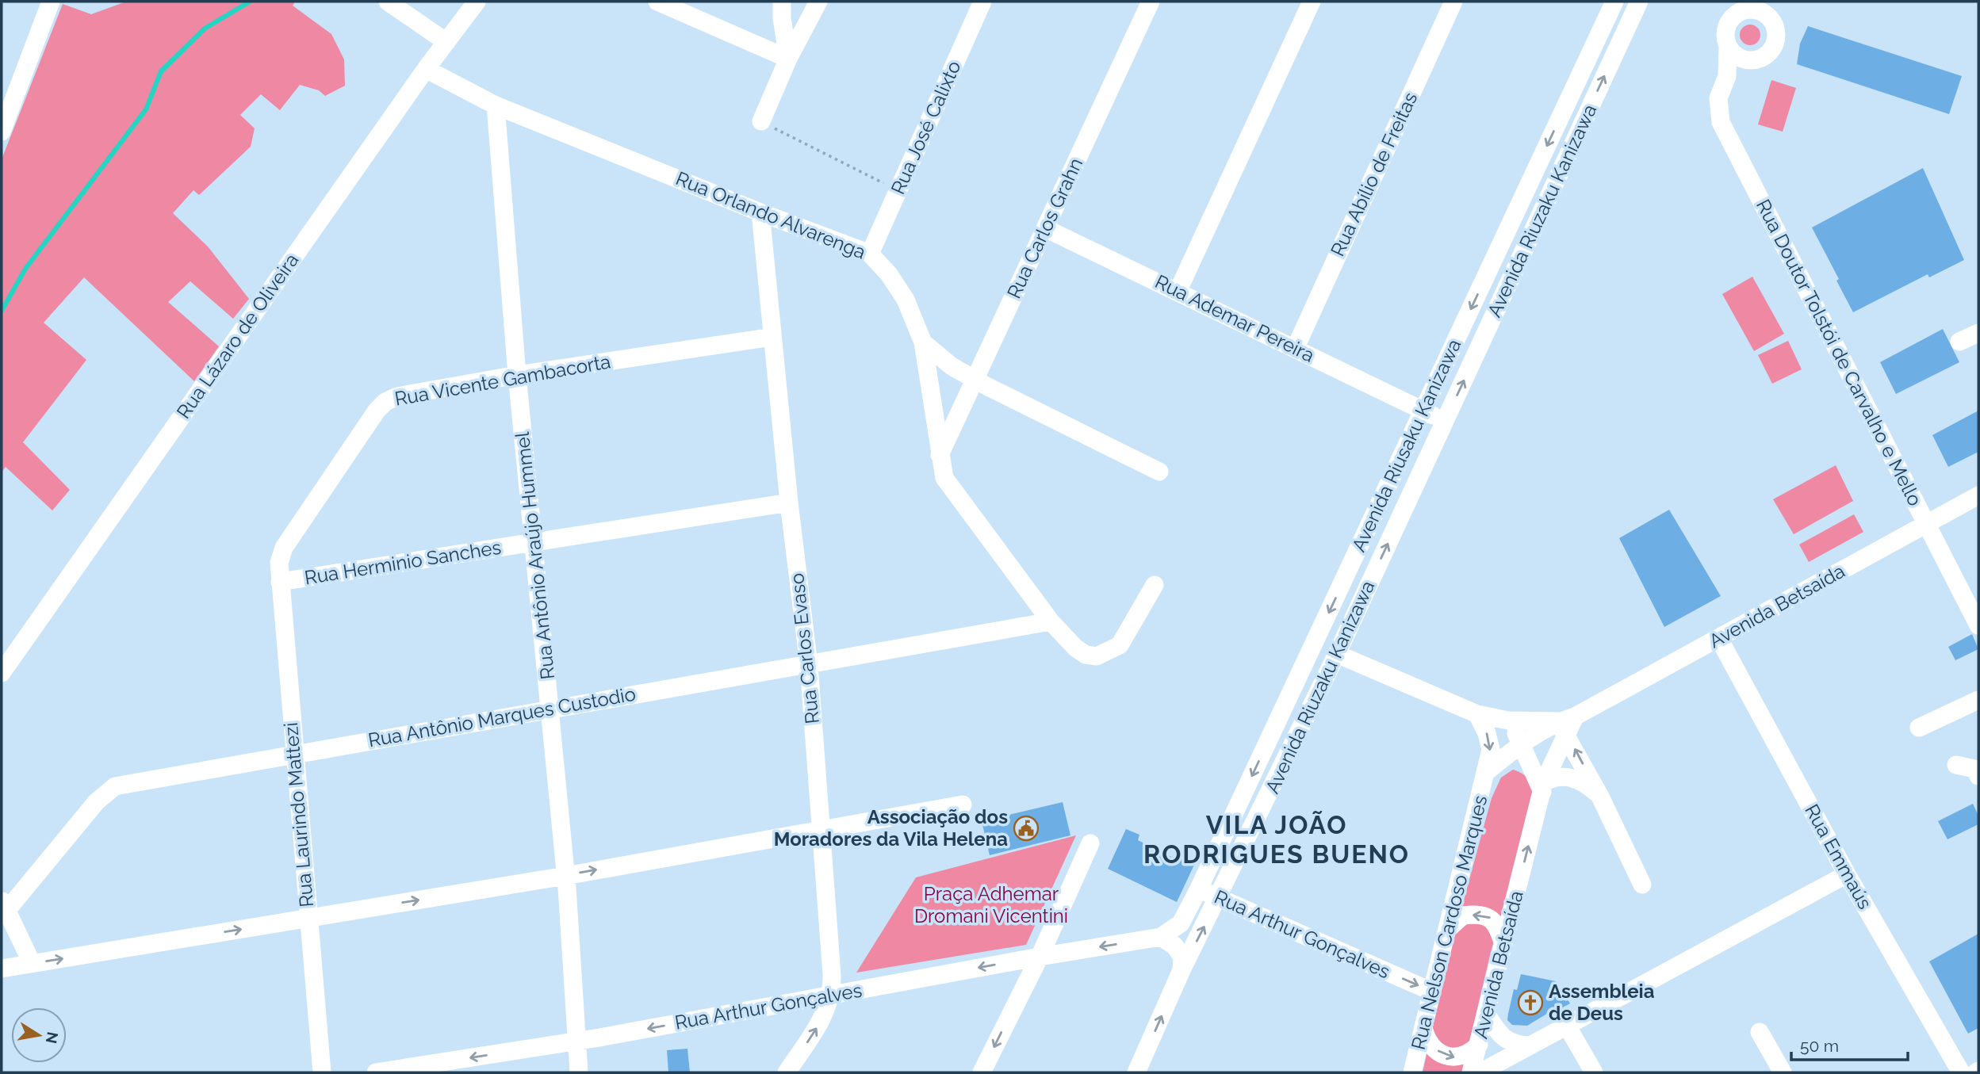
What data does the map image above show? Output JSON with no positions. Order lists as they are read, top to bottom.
{
  "streets": {
    "street": [
      "Rua José Calixto",
      "Rua Abílio de Freitas",
      "Avenida Riuzaku Kanizawa",
      "Rua Orlando Alvarenga",
      "Rua Carlos Grahn",
      "Rua Ademar Pereira",
      "Rua Lázaro de Oliveira",
      "Rua Doutor Tolstói de Carvalho e Mello",
      "Rua Vicente Gambacorta",
      "Avenida Riusaku Kanizawa",
      "Rua Antônio Araújo Hummel",
      "Rua Herminio Sanches",
      "Avenida Betsaída",
      "Rua Carlos Evaso",
      "Rua Antônio Marques Custodio",
      "Rua Laurindo Mattezi",
      "Rua Emmaús",
      "Rua Nelson Cardoso Marques",
      "Rua Arthur Gonçalves"
    ]
  },
  "crossings": [
    ["Rua José Calixto", "Rua Orlando Alvarenga"],
    ["Rua Abílio de Freitas", "Rua Ademar Pereira"],
    ["Avenida Riuzaku Kanizawa", "Rua Arthur Gonçalves"],
    ["Rua Orlando Alvarenga", "Rua Carlos Grahn"],
    ["Rua Orlando Alvarenga", "Rua Lázaro de Oliveira"],
    ["Rua Orlando Alvarenga", "Rua Antônio Araújo Hummel"],
    ["Rua Orlando Alvarenga", "Rua Carlos Evaso"],
    ["Rua Orlando Alvarenga", "Rua Antônio Marques Custodio"],
    ["Rua Carlos Grahn", "Rua Ademar Pereira"],
    ["Rua Ademar Pereira", "Avenida Riusaku Kanizawa"],
    ["Rua Doutor Tolstói de Carvalho e Mello", "Avenida Betsaída"],
    ["Rua Vicente Gambacorta", "Rua Antônio Araújo Hummel"],
    ["Rua Vicente Gambacorta", "Rua Carlos Evaso"],
    ["Rua Vicente Gambacorta", "Rua Laurindo Mattezi"],
    ["Avenida Riusaku Kanizawa", "Rua Arthur Gonçalves"],
    ["Rua Antônio Araújo Hummel", "Rua Herminio Sanches"],
    ["Rua Antônio Araújo Hummel", "Rua Antônio Marques Custodio"],
    ["Rua Antônio Araújo Hummel", "Rua Arthur Gonçalves"],
    ["Rua Herminio Sanches", "Rua Carlos Evaso"],
    ["Rua Herminio Sanches", "Rua Laurindo Mattezi"],
    ["Avenida Betsaída", "Rua Emmaús"],
    ["Avenida Betsaída", "Rua Nelson Cardoso Marques"],
    ["Rua Carlos Evaso", "Rua Antônio Marques Custodio"],
    ["Rua Carlos Evaso", "Rua Arthur Gonçalves"],
    ["Rua Antônio Marques Custodio", "Rua Laurindo Mattezi"],
    ["Rua Nelson Cardoso Marques", "Rua Arthur Gonçalves"]
  ],
  "one_way": ["Avenida Riuzaku Kanizawa", "Avenida Riusaku Kanizawa"],
  "districts": ["VILA JOÃO RODRIGUES BUENO"],
  "parks": ["Praça Adhemar Dromani Vicentini"],
  "places": {
    "public building": ["Associação dos Moradores da Vila Helena"],
    "church": ["Assembleia de Deus"]
  },
  "scale_bar": "50 m",
  "north": "right"
}
